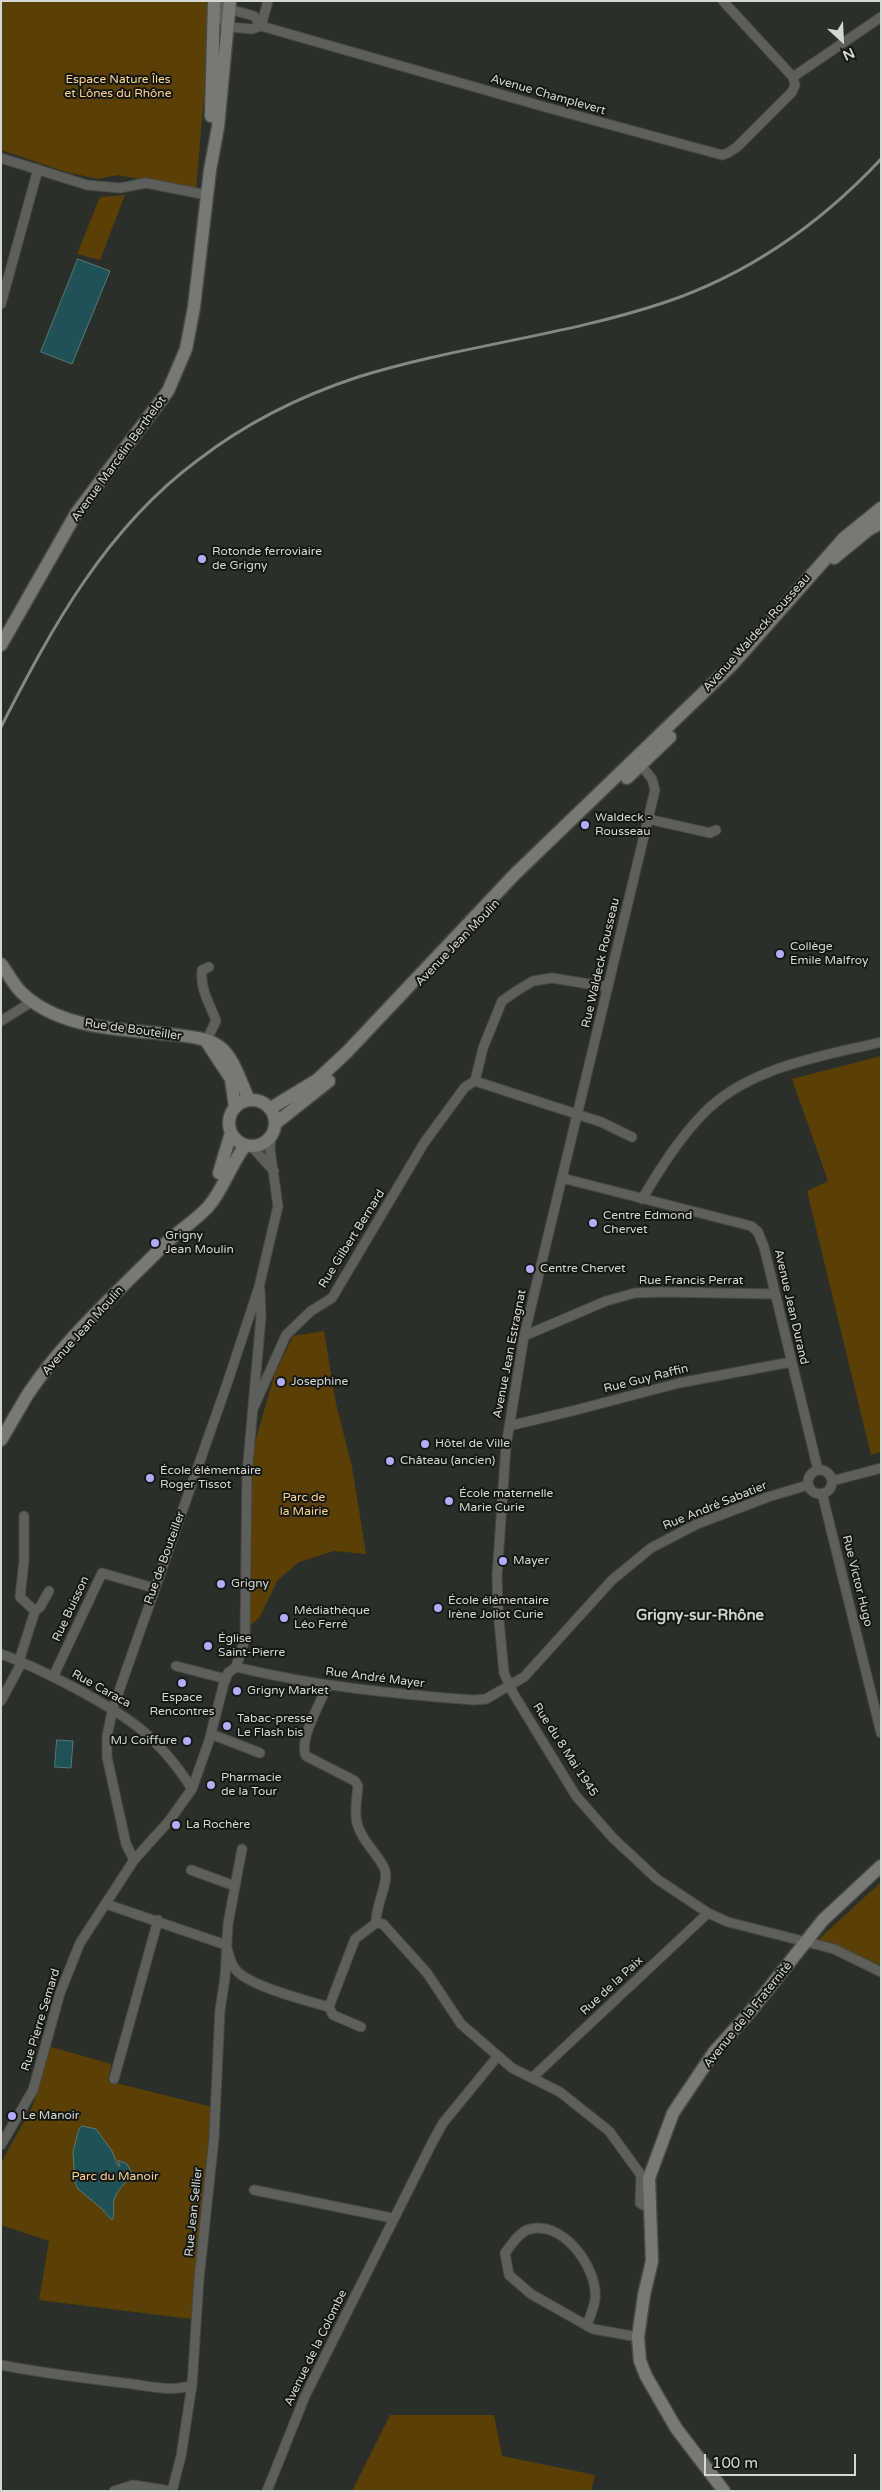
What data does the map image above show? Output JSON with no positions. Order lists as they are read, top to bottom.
{
  "streets": {
    "main road": [
      "Avenue Marcelin Berthelot",
      "Avenue Waldeck Rousseau",
      "Avenue Jean Moulin",
      "Rue de Bouteiller",
      "Avenue de la Fraternité"
    ],
    "street": [
      "Avenue Champlevert",
      "Rue Waldeck Rousseau",
      "Rue Gilbert Bernard",
      "Rue Francis Perrat",
      "Avenue Jean Durand",
      "Avenue Jean Estragnat",
      "Rue Guy Raffin",
      "Rue André Sabatier",
      "Rue Victor Hugo",
      "Rue Buisson",
      "Rue André Mayer",
      "Rue Caraca",
      "Rue du 8 Mai 1945",
      "Rue de la Paix",
      "Rue Pierre Semard",
      "Rue Jean Sellier",
      "Avenue de la Colombe"
    ]
  },
  "crossings": [
    ["Avenue Waldeck Rousseau", "Avenue Jean Moulin"],
    ["Avenue Waldeck Rousseau", "Rue Waldeck Rousseau"],
    ["Avenue Jean Moulin", "Rue Waldeck Rousseau"],
    ["Avenue Jean Moulin", "Rue de Bouteiller"],
    ["Rue Waldeck Rousseau", "Avenue Jean Durand"],
    ["Rue Waldeck Rousseau", "Avenue Jean Estragnat"],
    ["Rue de Bouteiller", "Rue Buisson"],
    ["Rue de Bouteiller", "Rue Caraca"],
    ["Rue de Bouteiller", "Rue Pierre Semard"],
    ["Rue Francis Perrat", "Avenue Jean Durand"],
    ["Rue Francis Perrat", "Avenue Jean Estragnat"],
    ["Avenue Jean Durand", "Avenue Jean Estragnat"],
    ["Avenue Jean Durand", "Rue Guy Raffin"],
    ["Avenue Jean Durand", "Rue André Sabatier"],
    ["Avenue Jean Durand", "Rue Victor Hugo"],
    ["Avenue Jean Estragnat", "Rue Guy Raffin"],
    ["Avenue Jean Estragnat", "Rue André Sabatier"],
    ["Avenue Jean Estragnat", "Rue André Mayer"],
    ["Avenue Jean Estragnat", "Rue du 8 Mai 1945"],
    ["Rue André Sabatier", "Rue Victor Hugo"],
    ["Rue André Sabatier", "Rue André Mayer"],
    ["Rue André Sabatier", "Rue du 8 Mai 1945"],
    ["Rue Buisson", "Rue Caraca"],
    ["Rue André Mayer", "Rue du 8 Mai 1945"],
    ["Rue Caraca", "Rue Pierre Semard"],
    ["Rue du 8 Mai 1945", "Rue de la Paix"],
    ["Rue du 8 Mai 1945", "Avenue de la Fraternité"]
  ],
  "districts": ["Grigny-sur-Rhône"],
  "parks": ["Espace Nature Îles et Lônes du Rhône", "Parc de la Mairie", "Parc du Manoir"],
  "places": [
    "Rotonde ferroviaire de Grigny",
    "Waldeck - Rousseau",
    "Collège Emile Malfroy",
    "Centre Edmond Chervet",
    "Grigny Jean Moulin",
    "Centre Chervet",
    "Josephine",
    "Hôtel de Ville",
    "Château (ancien)",
    "École élémentaire Roger Tissot",
    "École maternelle Marie Curie",
    "Mayer",
    "Grigny",
    "École élémentaire Irène Joliot Curie",
    "Médiathèque Léo Ferré",
    "Église Saint-Pierre",
    "Espace Rencontres",
    "Grigny Market",
    "Tabac-presse Le Flash bis",
    "MJ Coiffure",
    "Pharmacie de la Tour",
    "La Rochère",
    "Le Manoir"
  ],
  "scale_bar": "100 m",
  "north": "bottom right"
}
